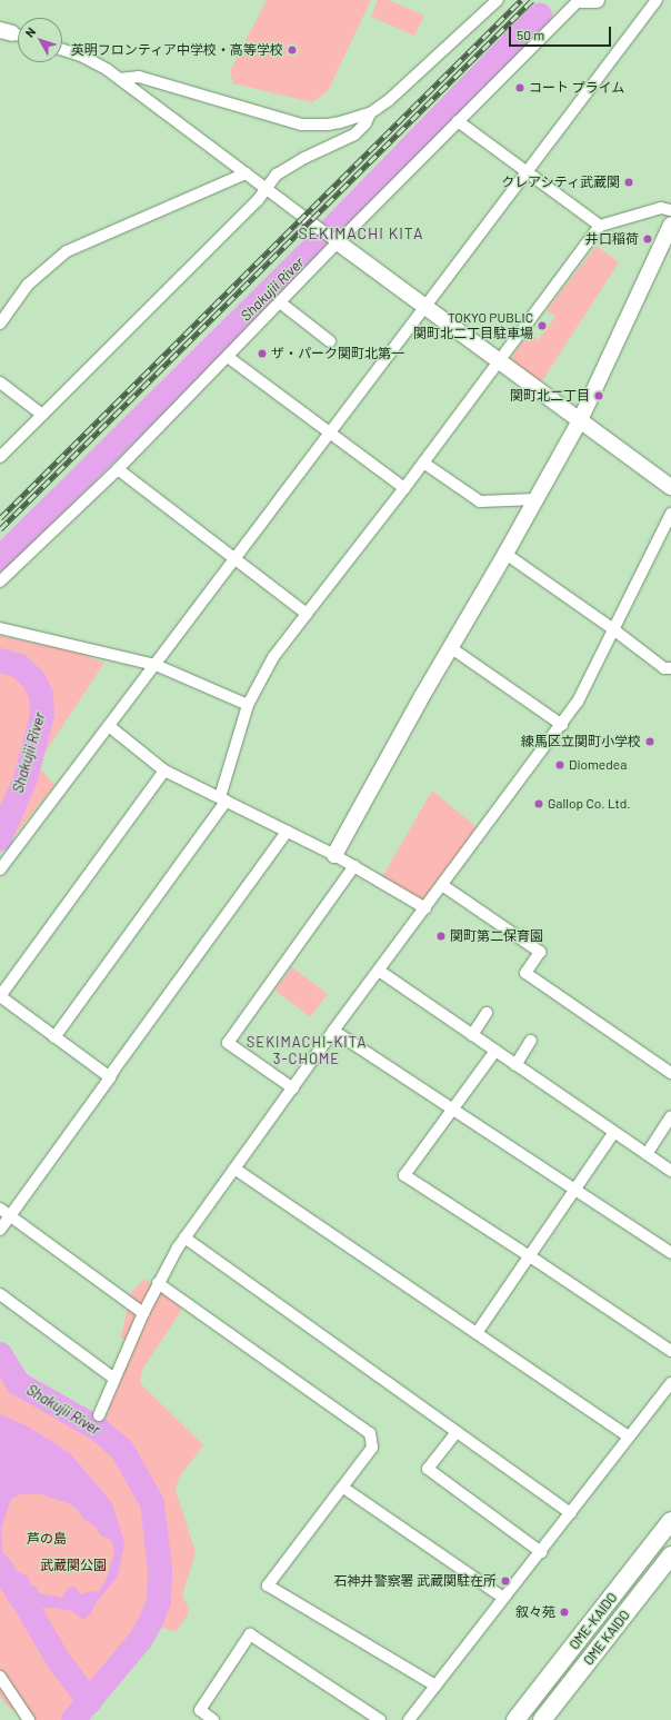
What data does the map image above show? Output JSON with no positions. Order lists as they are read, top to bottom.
{
  "streets": {
    "main road": ["OME-KAIDO", "OME KAIDO"]
  },
  "districts": ["SEKIMACHI KITA", "SEKIMACHI-KITA 3-CHOME"],
  "water": ["Shakujii River"],
  "parks": ["芦の島", "武蔵関公園"],
  "places": [
    "英明フロンティア中学校・高等学校",
    "コート プライム",
    "クレアシティ武蔵関",
    "井口稲荷",
    "TOKYO PUBLIC 関町北二丁目駐車場",
    "ザ・パーク関町北第一",
    "関町北二丁目",
    "練馬区立関町小学校",
    "Diomedea",
    "Gallop Co. Ltd.",
    "関町第二保育園",
    "石神井警察署 武蔵関駐在所",
    "叙々苑"
  ],
  "scale_bar": "50 m",
  "north": "top left"
}
